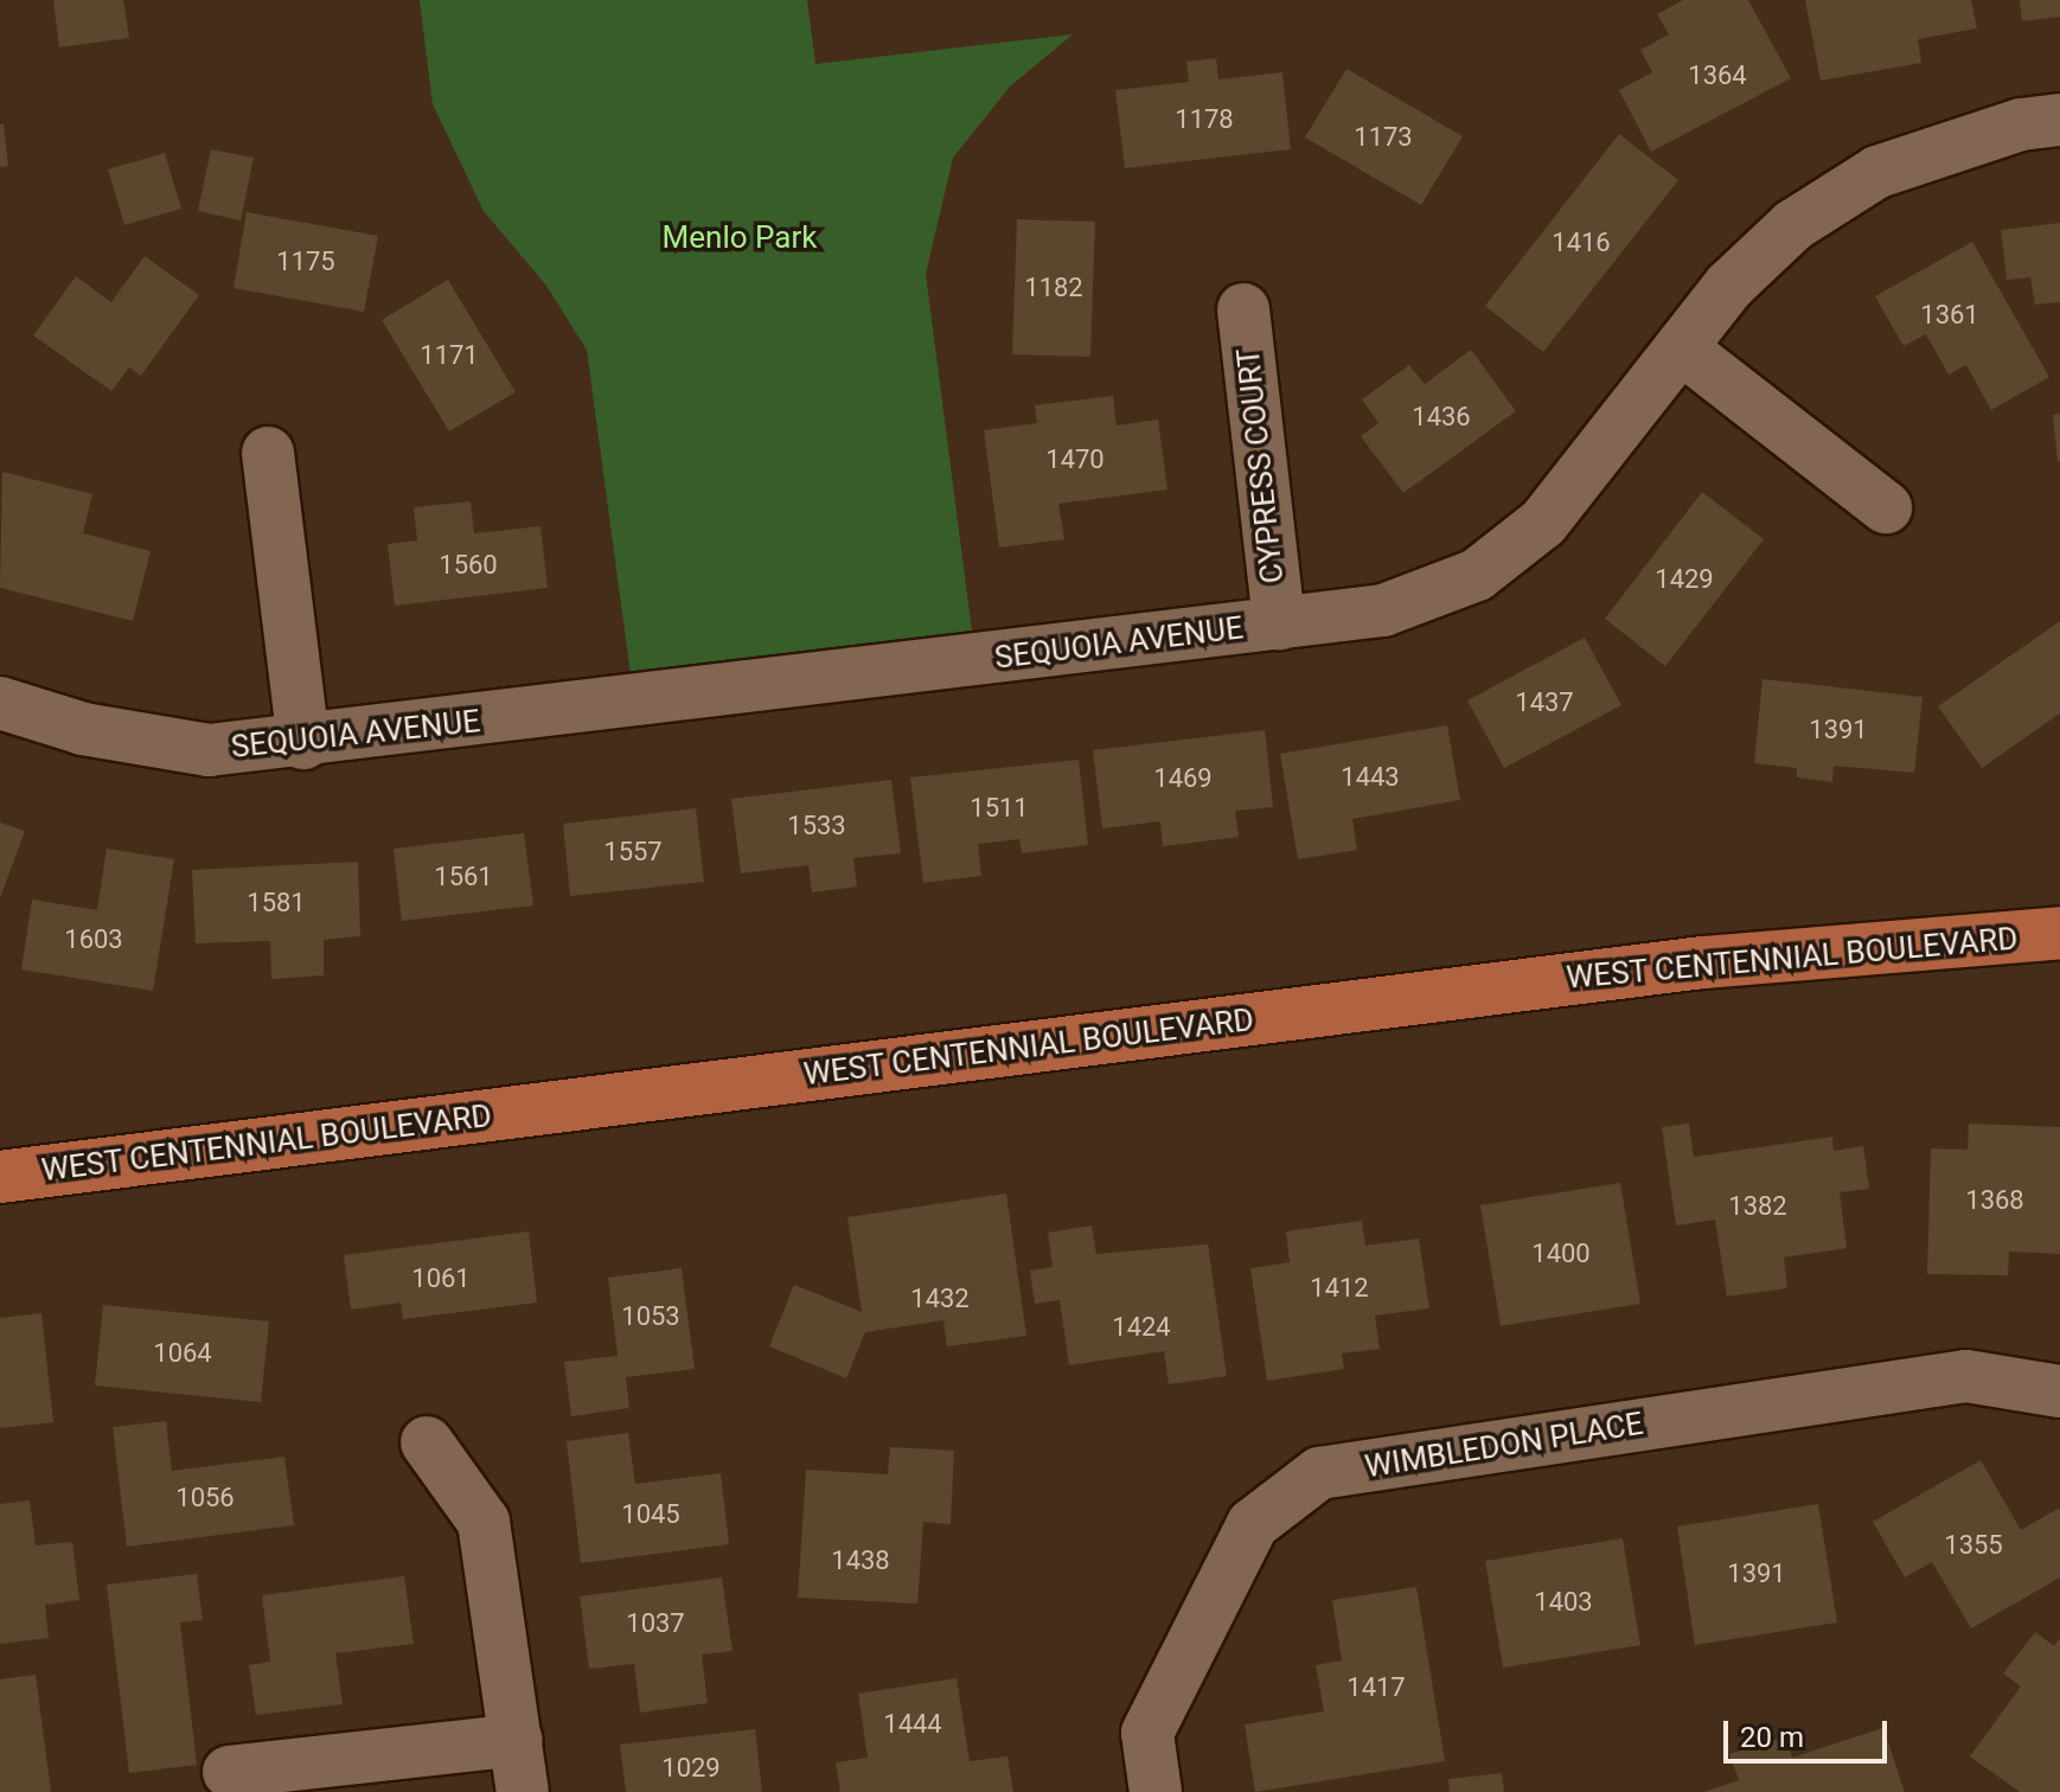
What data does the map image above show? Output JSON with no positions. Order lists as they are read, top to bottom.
{
  "streets": {
    "main road": ["WEST CENTENNIAL BOULEVARD"],
    "street": ["CYPRESS COURT", "SEQUOIA AVENUE", "WIMBLEDON PLACE"]
  },
  "crossings": [
    ["CYPRESS COURT", "SEQUOIA AVENUE"]
  ],
  "parks": ["Menlo Park"],
  "house_numbers": [
    "1364",
    "1178",
    "1173",
    "1416",
    "1175",
    "1182",
    "1361",
    "1171",
    "1436",
    "1470",
    "1560",
    "1429",
    "1437",
    "1391",
    "1443",
    "1469",
    "1511",
    "1533",
    "1557",
    "1561",
    "1581",
    "1603",
    "1368",
    "1382",
    "1400",
    "1061",
    "1412",
    "1432",
    "1053",
    "1424",
    "1064",
    "1056",
    "1045",
    "1355",
    "1438",
    "1391",
    "1403",
    "1037",
    "1417",
    "1444",
    "1029"
  ],
  "scale_bar": "20 m"
}
